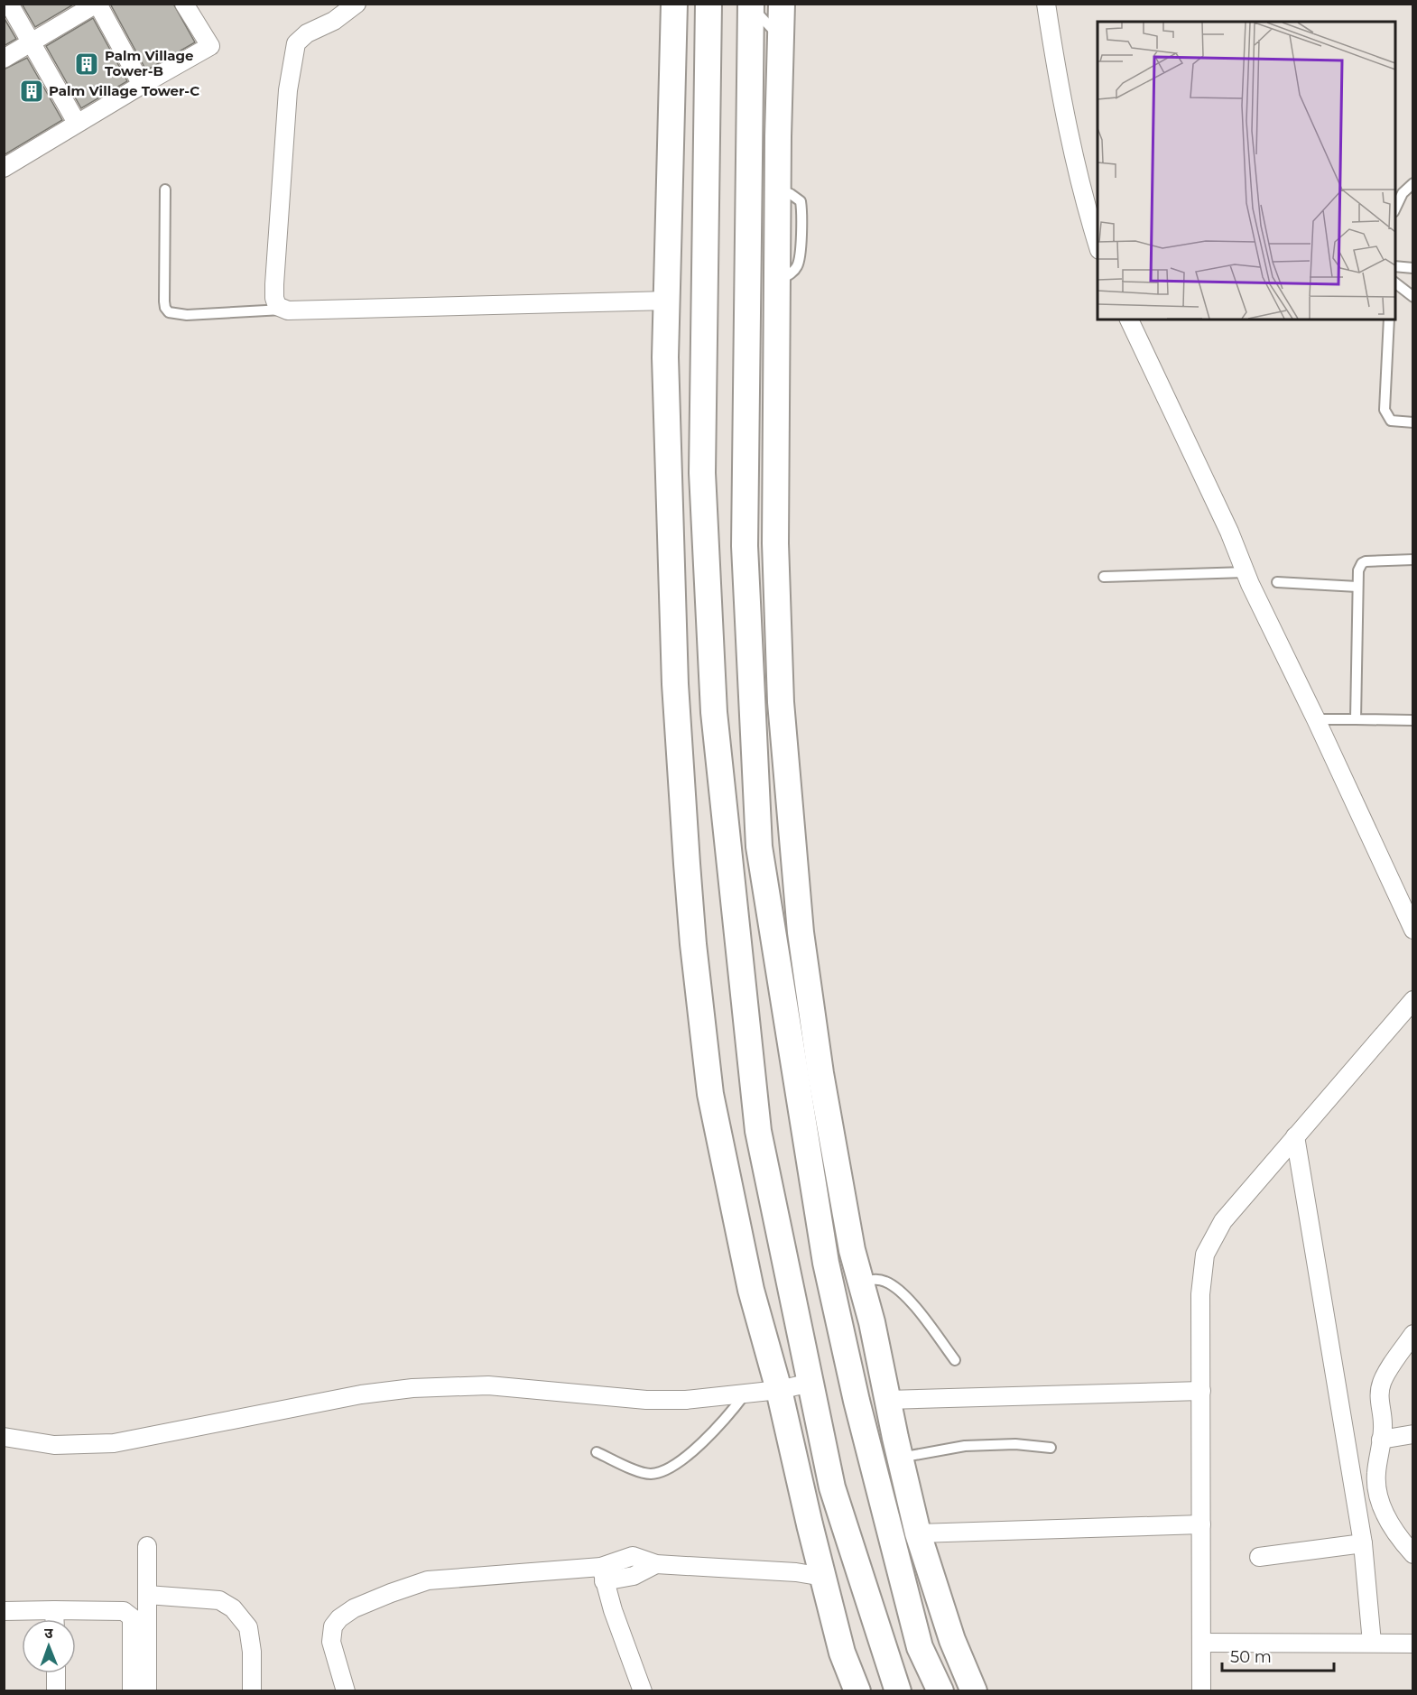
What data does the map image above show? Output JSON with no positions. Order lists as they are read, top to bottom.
{
  "places": {
    "building": ["Palm Village Tower-B", "Palm Village Tower-C"]
  },
  "scale_bar": "50 m",
  "north": "top"
}
